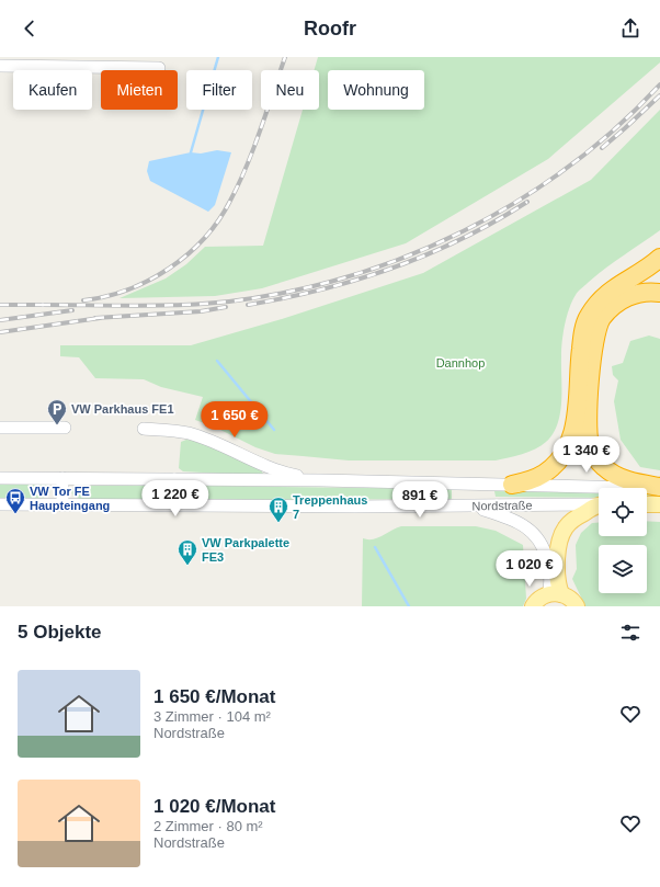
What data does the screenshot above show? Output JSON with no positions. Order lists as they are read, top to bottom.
{
  "streets": {
    "street": ["Nordstraße"]
  },
  "parks": ["Dannhop"],
  "places": {
    "parking": ["VW Parkhaus FE1"],
    "bus stop": ["VW Tor FE Haupteingang"],
    "building": ["Treppenhaus 7", "VW Parkpalette FE3"]
  },
  "page": {
    "header": "Roofr",
    "chip": [
      "Kaufen",
      "Mieten",
      "Filter",
      "Neu",
      "Wohnung"
    ],
    "price": [
      "1 650 €",
      "1 340 €",
      "1 220 €",
      "891 €",
      "1 020 €"
    ],
    "heading": "5 Objekte",
    "list": [
      {
        "name": "1 650 €/Monat",
        "note": "3 Zimmer · 104 m² · Nordstraße"
      },
      {
        "name": "1 020 €/Monat",
        "note": "2 Zimmer · 80 m² · Nordstraße"
      }
    ]
  }
}
